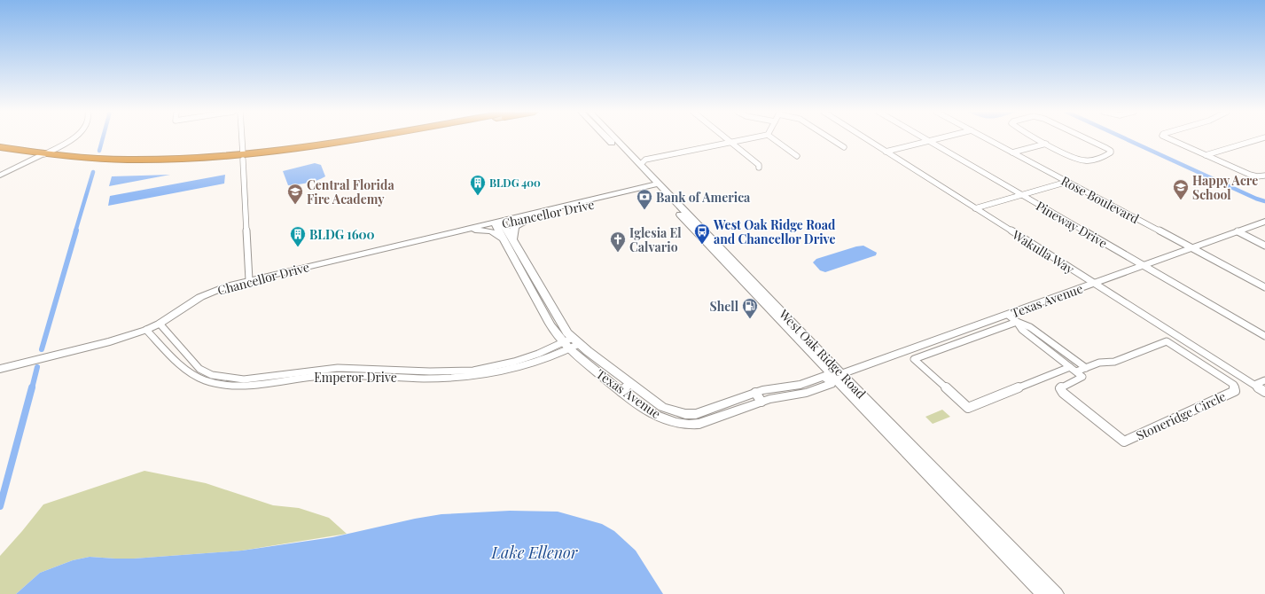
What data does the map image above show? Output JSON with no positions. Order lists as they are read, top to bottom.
{
  "streets": {
    "street": [
      "Rose Boulevard",
      "Chancellor Drive",
      "Pineway Drive",
      "Wakulla Way",
      "Texas Avenue",
      "West Oak Ridge Road",
      "Emperor Drive",
      "Stoneridge Circle"
    ]
  },
  "crossings": [
    ["Rose Boulevard", "Texas Avenue"],
    ["Chancellor Drive", "Texas Avenue"],
    ["Chancellor Drive", "West Oak Ridge Road"],
    ["Chancellor Drive", "Emperor Drive"],
    ["Pineway Drive", "Texas Avenue"],
    ["Wakulla Way", "Texas Avenue"],
    ["Texas Avenue", "West Oak Ridge Road"],
    ["Texas Avenue", "Emperor Drive"]
  ],
  "water": ["Lake Ellenor"],
  "places": {
    "building": ["BLDG 400", "BLDG 1600"],
    "school or university": ["Happy Acre School", "Central Florida Fire Academy"],
    "bank": ["Bank of America"],
    "bus stop": ["West Oak Ridge Road and Chancellor Drive"],
    "church": ["Iglesia El Calvario"],
    "fuel station": ["Shell"]
  }
}
